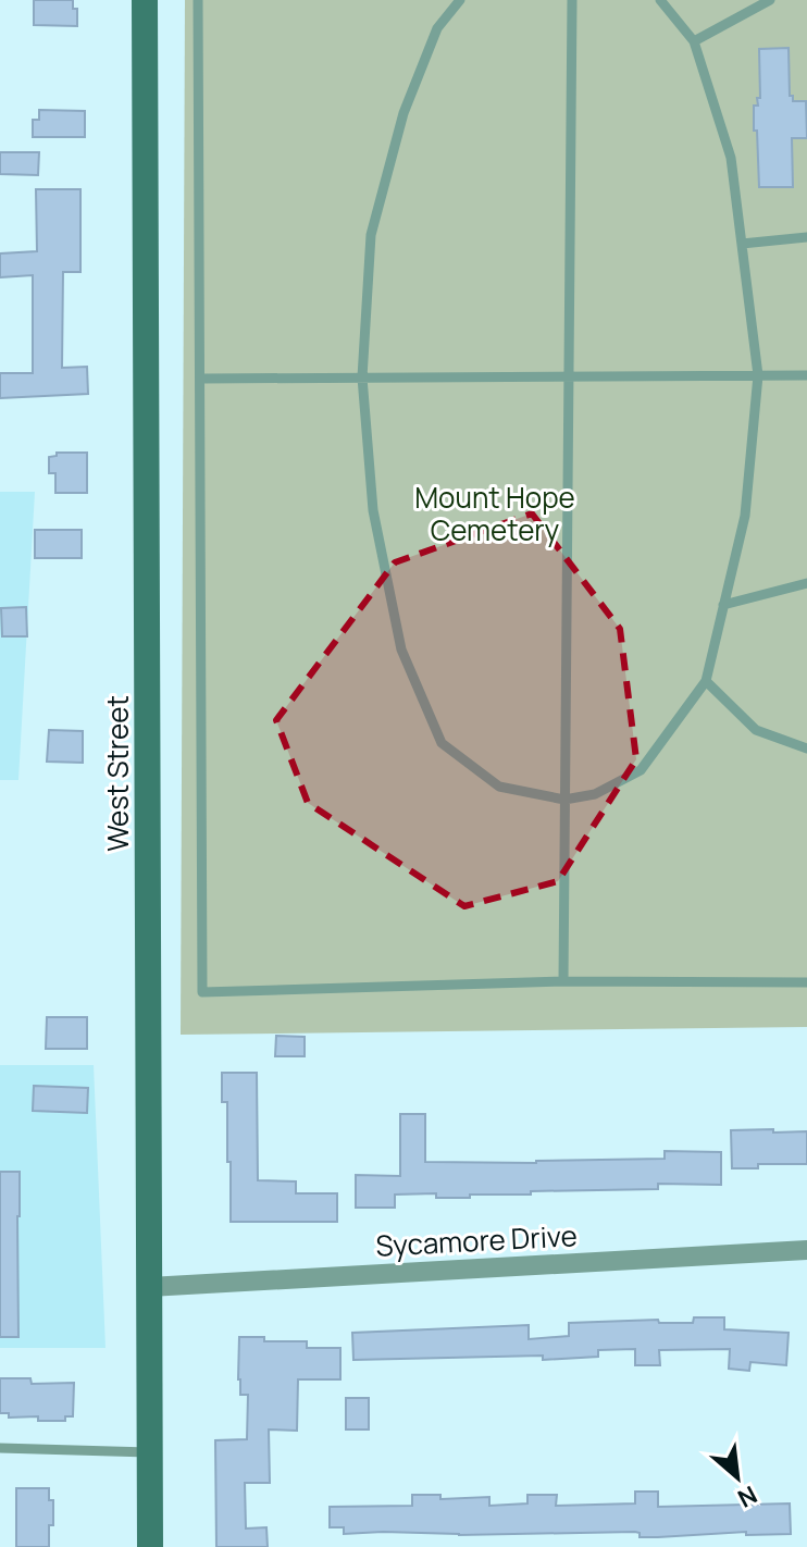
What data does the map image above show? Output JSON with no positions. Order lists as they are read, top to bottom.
{
  "streets": {
    "main road": ["West Street"],
    "street": ["Sycamore Drive"]
  },
  "crossings": [
    ["West Street", "Sycamore Drive"]
  ],
  "parks": ["Mount Hope Cemetery"],
  "north": "bottom right"
}
